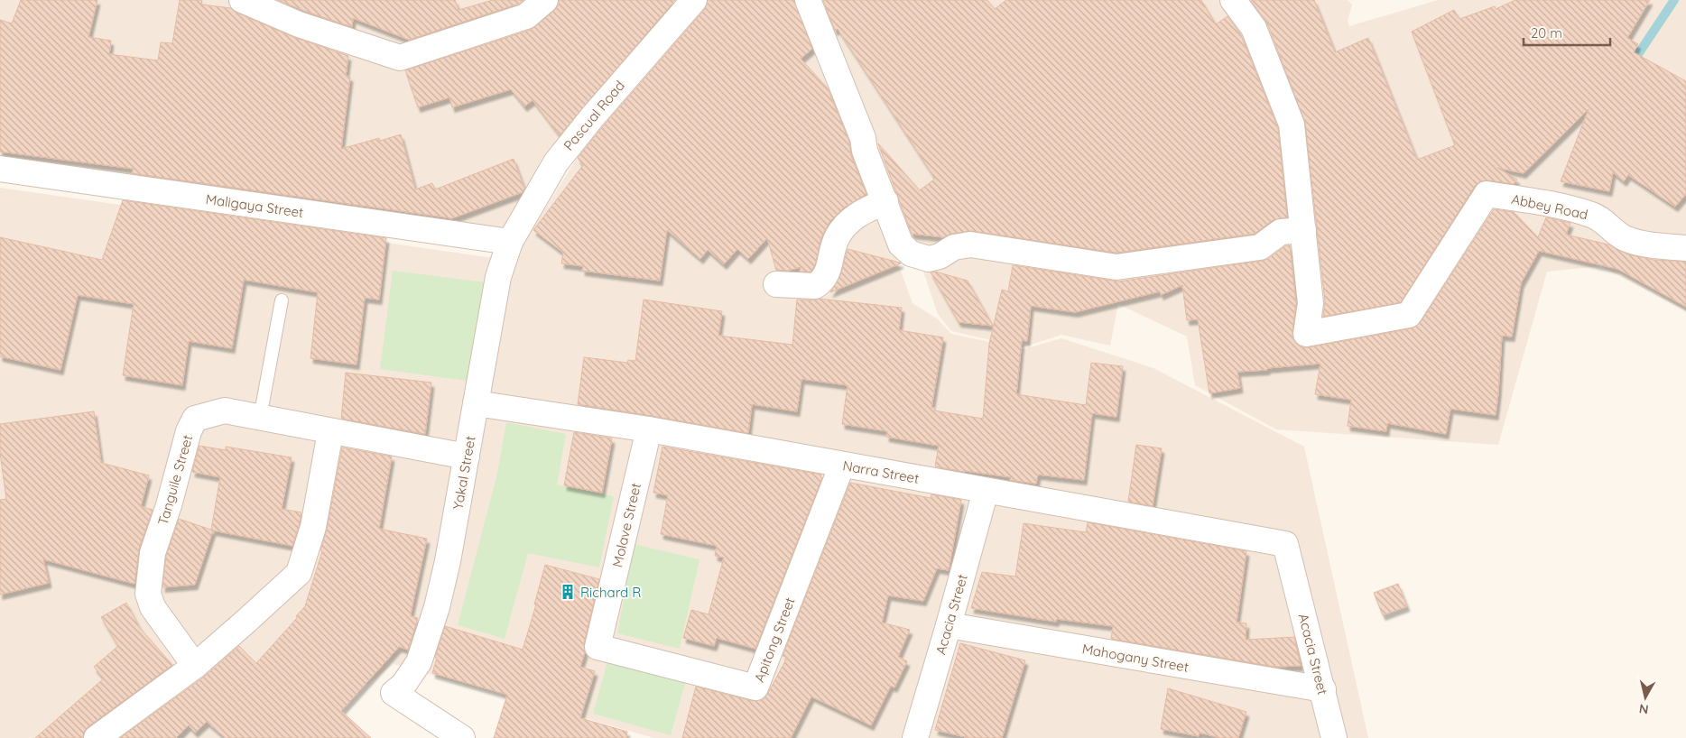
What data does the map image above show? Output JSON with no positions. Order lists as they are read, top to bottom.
{
  "streets": {
    "street": [
      "Pascual Road",
      "Maligaya Street",
      "Abbey Road",
      "Narra Street",
      "Yakal Street",
      "Tanguile Street",
      "Molave Street",
      "Acacia Street",
      "Apitong Street",
      "Mahogany Street"
    ]
  },
  "crossings": [
    ["Pascual Road", "Maligaya Street"],
    ["Pascual Road", "Yakal Street"],
    ["Maligaya Street", "Yakal Street"],
    ["Narra Street", "Yakal Street"],
    ["Narra Street", "Molave Street"],
    ["Narra Street", "Acacia Street"],
    ["Narra Street", "Apitong Street"],
    ["Yakal Street", "Tanguile Street"],
    ["Molave Street", "Apitong Street"],
    ["Acacia Street", "Mahogany Street"]
  ],
  "places": {
    "building": ["Richard R"]
  },
  "scale_bar": "20 m",
  "north": "bottom"
}
